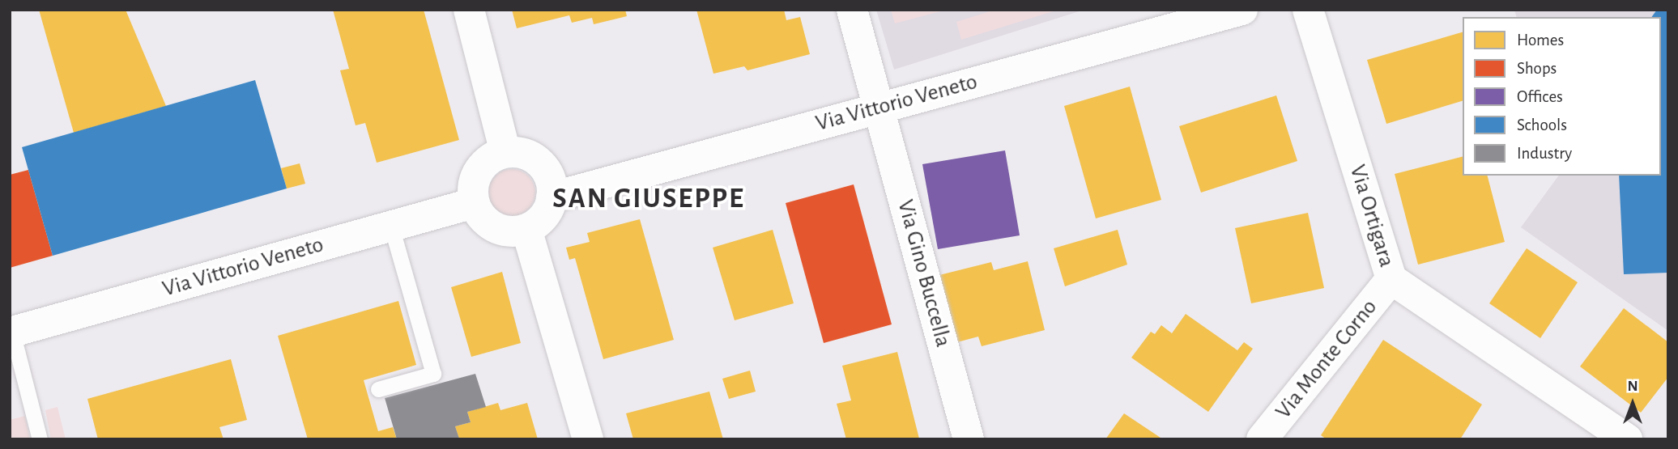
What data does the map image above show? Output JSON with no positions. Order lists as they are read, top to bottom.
{
  "streets": {
    "street": [
      "Via Vittorio Veneto",
      "Via Ortigara",
      "Via Gino Buccella",
      "Via Monte Corno"
    ]
  },
  "crossings": [
    ["Via Vittorio Veneto", "Via Gino Buccella"],
    ["Via Ortigara", "Via Monte Corno"]
  ],
  "districts": ["SAN GIUSEPPE"],
  "legend": [
    "Homes",
    "Shops",
    "Offices",
    "Schools",
    "Industry"
  ],
  "north": "top"
}
